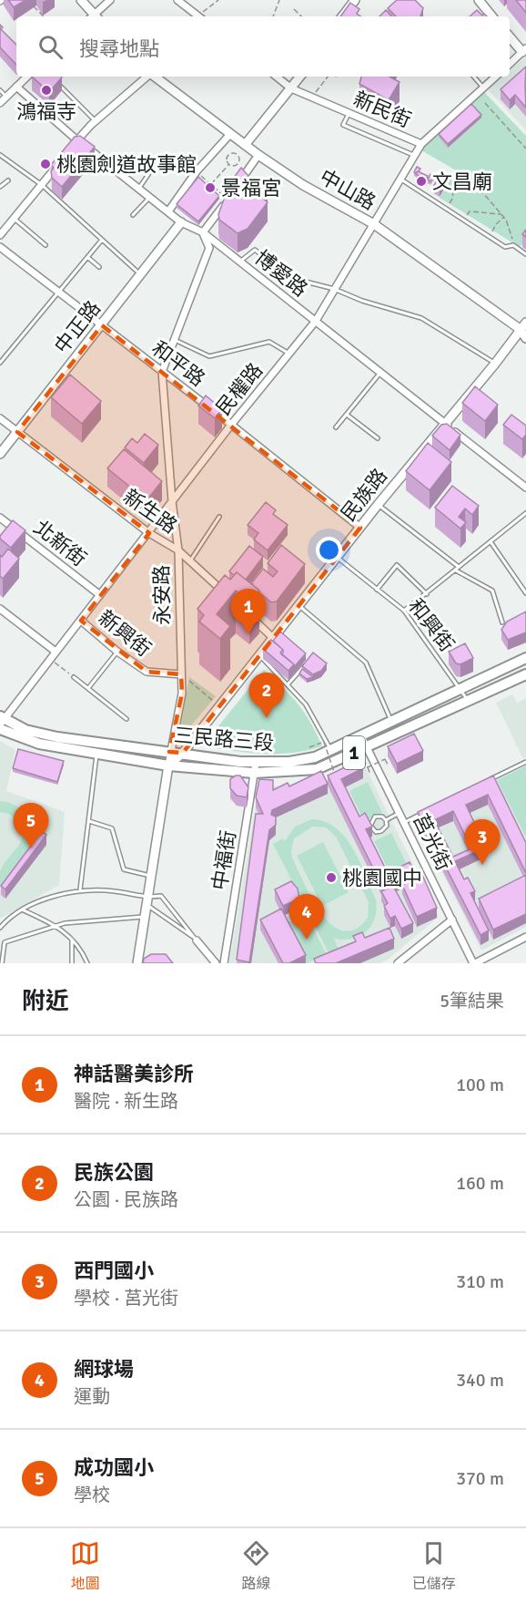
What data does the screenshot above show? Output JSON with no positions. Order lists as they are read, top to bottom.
{
  "streets": {
    "main road": [
      "中山路",
      "中正路",
      "民族路",
      "永安路",
      "三民路三段",
      "1"
    ],
    "street": [
      "新民街",
      "博愛路",
      "和平路",
      "民權路",
      "新生路",
      "北新街",
      "新興街",
      "莒光街",
      "中福街"
    ],
    "lane": ["和興街"]
  },
  "crossings": [
    ["新民街", "民權路"],
    ["中山路", "民權路"],
    ["中山路", "民族路"],
    ["博愛路", "中正路"],
    ["博愛路", "民權路"],
    ["博愛路", "民族路"],
    ["博愛路", "永安路"],
    ["中正路", "和平路"],
    ["中正路", "新生路"],
    ["和平路", "民權路"],
    ["和平路", "民族路"],
    ["和平路", "永安路"],
    ["民權路", "新生路"],
    ["民權路", "北新街"],
    ["民權路", "永安路"],
    ["民權路", "新興街"],
    ["民權路", "三民路三段"],
    ["民族路", "永安路"],
    ["民族路", "和興街"],
    ["民族路", "三民路三段"],
    ["新生路", "永安路"],
    ["永安路", "新興街"],
    ["永安路", "三民路三段"],
    ["和興街", "三民路三段"],
    ["三民路三段", "莒光街"],
    ["三民路三段", "中福街"]
  ],
  "places": [
    "鴻福寺",
    "桃園劍道故事館",
    "文昌廟",
    "景福宮",
    "桃園國中"
  ],
  "page": {
    "search": "搜尋地點",
    "pins": [
      "1",
      "2",
      "5",
      "3",
      "4"
    ],
    "heading": ["附近", "5筆結果"],
    "list": [
      {
        "mark": "1",
        "name": "神話醫美診所",
        "note": "醫院 · 新生路",
        "value": "100 m"
      },
      {
        "mark": "2",
        "name": "民族公園",
        "note": "公園 · 民族路",
        "value": "160 m"
      },
      {
        "mark": "3",
        "name": "西門國小",
        "note": "學校 · 莒光街",
        "value": "310 m"
      },
      {
        "mark": "4",
        "name": "網球場",
        "note": "運動",
        "value": "340 m"
      },
      {
        "mark": "5",
        "name": "成功國小",
        "note": "學校",
        "value": "370 m"
      }
    ],
    "nav": ["地圖", "路線", "已儲存"]
  }
}
